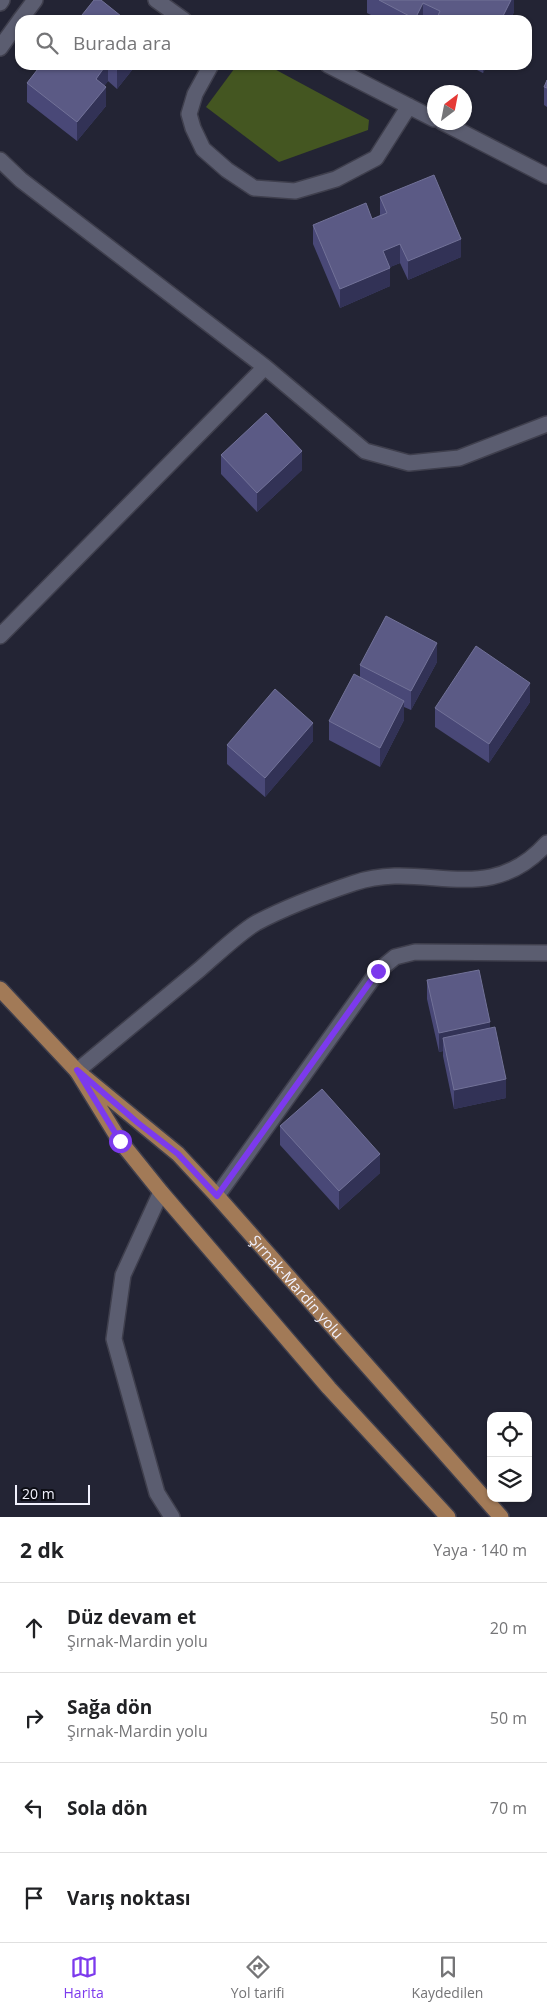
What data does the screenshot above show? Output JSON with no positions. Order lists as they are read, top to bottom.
{
  "streets": {
    "main road": ["Şırnak-Mardin yolu"]
  },
  "scale_bar": "20 m",
  "north": "top right",
  "page": {
    "search": "Burada ara",
    "scale": "20 m",
    "heading": ["2 dk", "Yaya · 140 m"],
    "list": [
      ["Düz devam et", "Şırnak-Mardin yolu", "20 m"],
      ["Sağa dön", "Şırnak-Mardin yolu", "50 m"],
      ["Sola dön", "70 m"],
      "Varış noktası"
    ],
    "nav": ["Harita", "Yol tarifi", "Kaydedilen"]
  }
}
